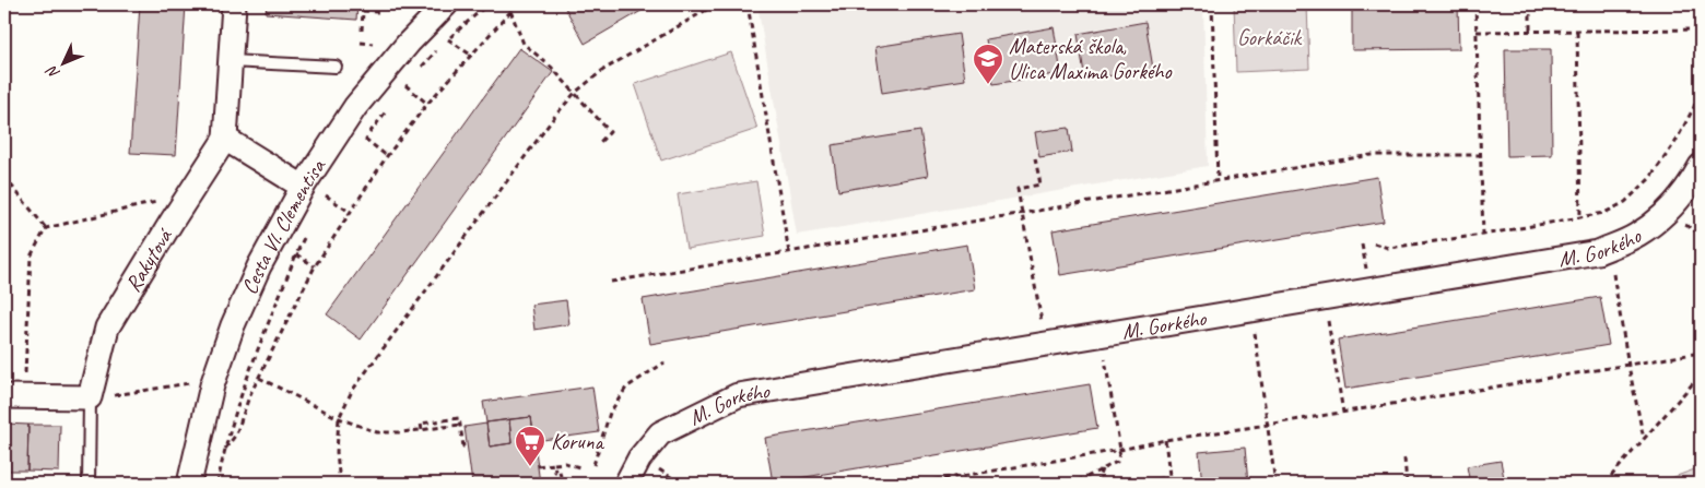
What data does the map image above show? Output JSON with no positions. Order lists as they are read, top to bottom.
{
  "streets": {
    "street": ["Cesta Vl. Clementisa", "M. Gorkého", "Rakytová"]
  },
  "parks": ["Gorkáčik"],
  "places": {
    "school or university": ["Materská škola, Ulica Maxima Gorkého"],
    "supermarket": ["Koruna"]
  },
  "north": "bottom left"
}
